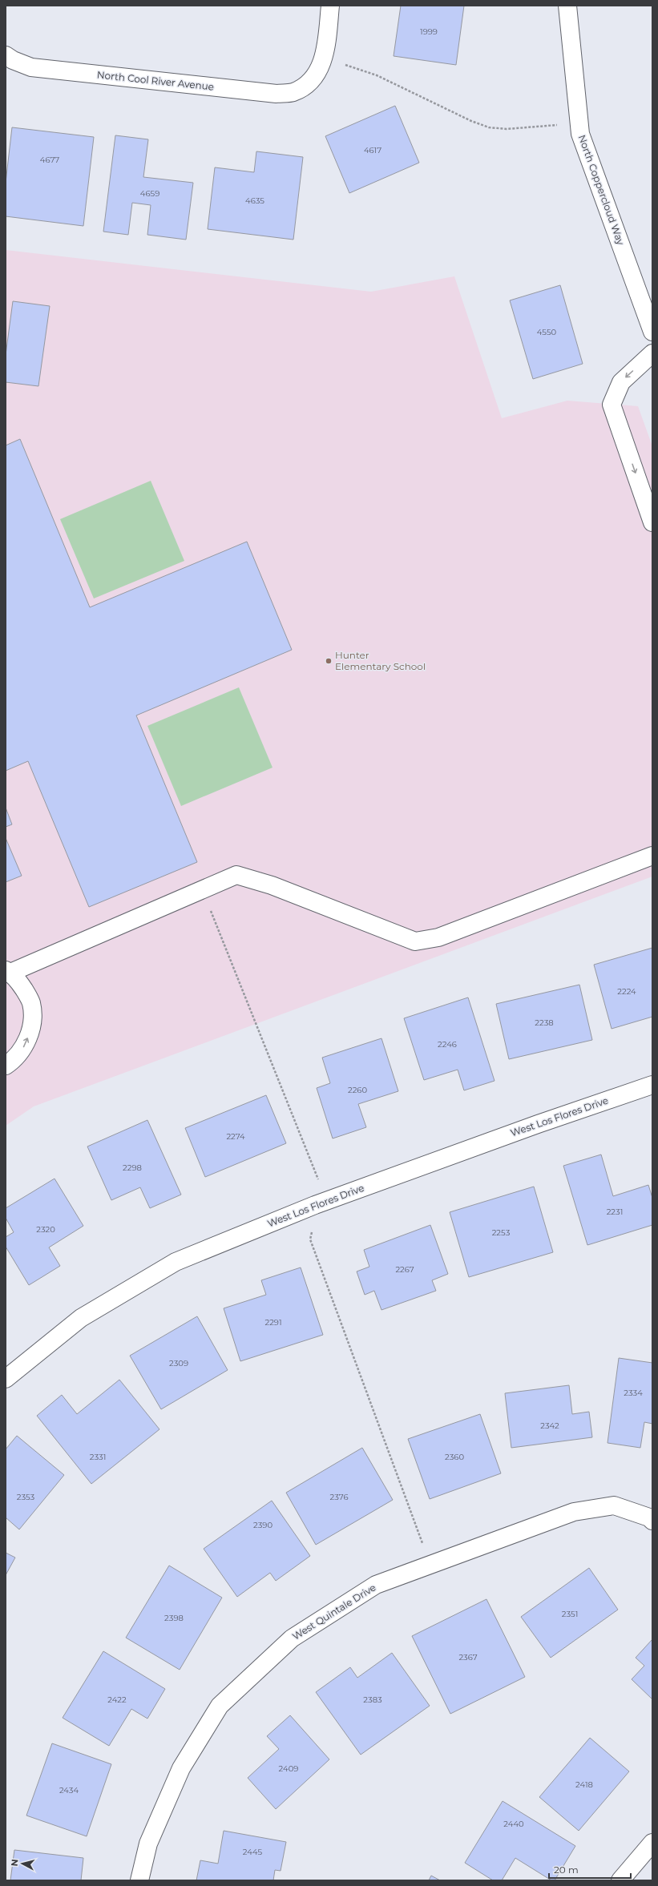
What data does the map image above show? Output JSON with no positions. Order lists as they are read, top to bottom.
{
  "streets": {
    "street": [
      "North Cool River Avenue",
      "North Coppercloud Way",
      "West Los Flores Drive",
      "West Quintale Drive"
    ]
  },
  "places": ["Hunter Elementary School"],
  "house_numbers": [
    "1999",
    "4617",
    "4677",
    "4659",
    "4635",
    "4550",
    "2224",
    "2238",
    "2246",
    "2260",
    "2274",
    "2298",
    "2231",
    "2320",
    "2253",
    "2267",
    "2291",
    "2309",
    "2334",
    "2342",
    "2331",
    "2360",
    "2353",
    "2376",
    "2390",
    "2351",
    "2398",
    "2367",
    "2422",
    "2383",
    "2409",
    "2418",
    "2434",
    "2440",
    "2445"
  ],
  "scale_bar": "20 m",
  "north": "left"
}
